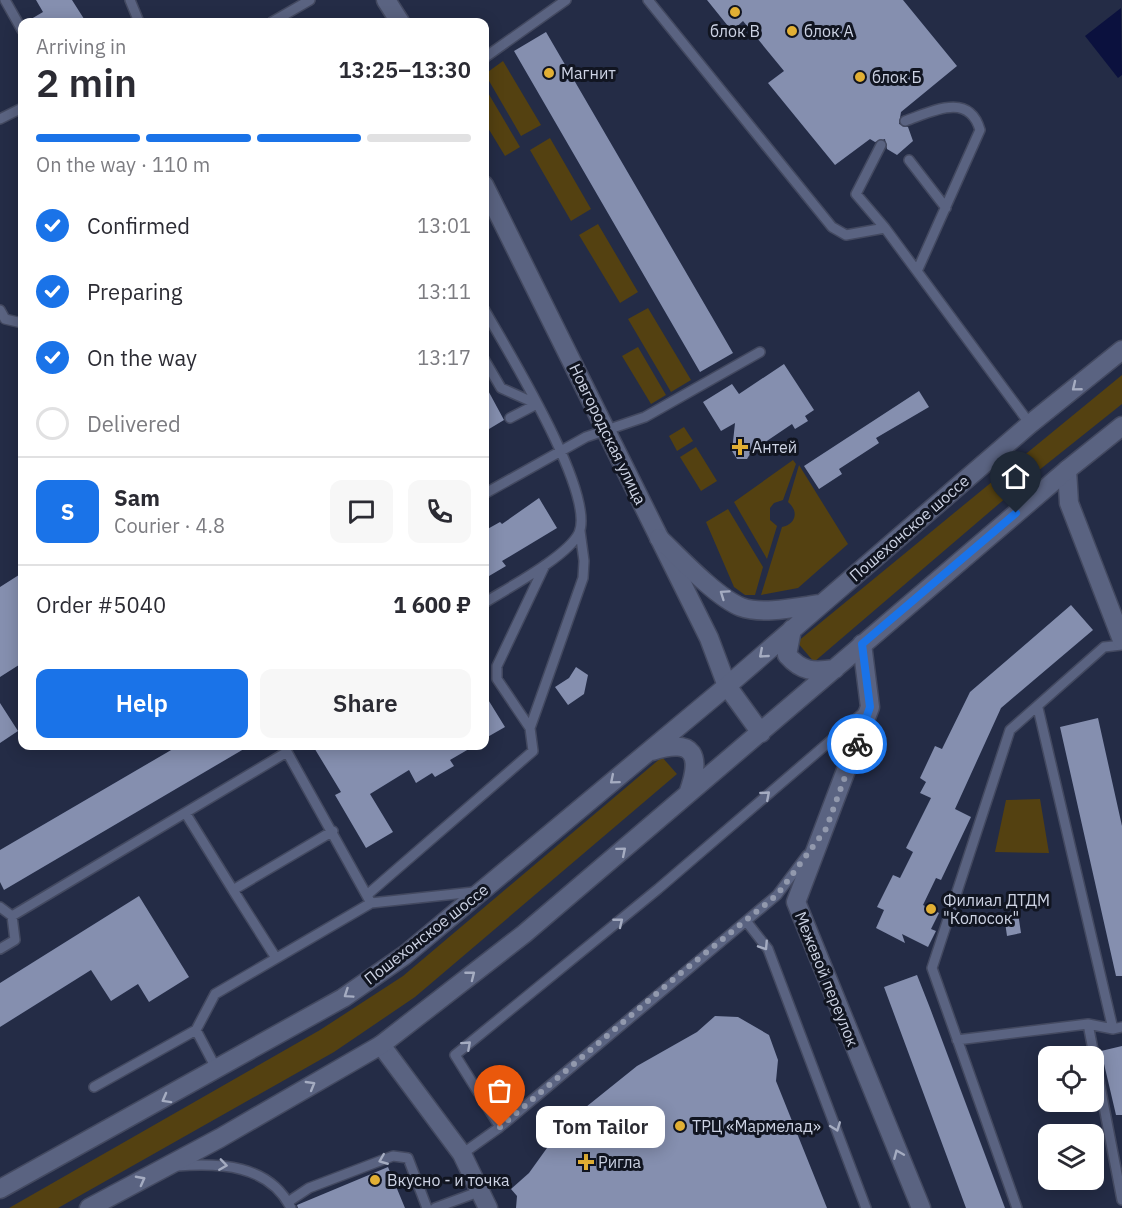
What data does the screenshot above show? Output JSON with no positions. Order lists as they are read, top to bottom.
{
  "streets": {
    "main road": ["Новгородская улица", "Пошехонское шоссе", "Межевой переулок"]
  },
  "crossings": [
    ["Новгородская улица", "Пошехонское шоссе"]
  ],
  "one_way": ["Межевой переулок"],
  "places": {
    "other": [
      "блок В",
      "блок А",
      "Магнит",
      "блок Б",
      "Филиал ДТДМ \"Колосок\"",
      "ТРЦ «Мармелад»",
      "Tom Tailor",
      "Вкусно - и точка"
    ],
    "health": ["Антей", "Ригла"]
  },
  "page": {
    "heading": ["2 min", "Arriving in", "13:25–13:30"],
    "panel": [
      "Sam",
      "Courier · 4.8",
      "Order #5040",
      "1 600 ₽"
    ],
    "bar": "On the way · 110 m",
    "list": [
      ["Confirmed", "13:01"],
      ["Preparing", "13:11"],
      ["On the way", "13:17"],
      "Delivered"
    ],
    "round": "S",
    "buttons": ["Help", "Share"],
    "bubble": "Tom Tailor"
  }
}
